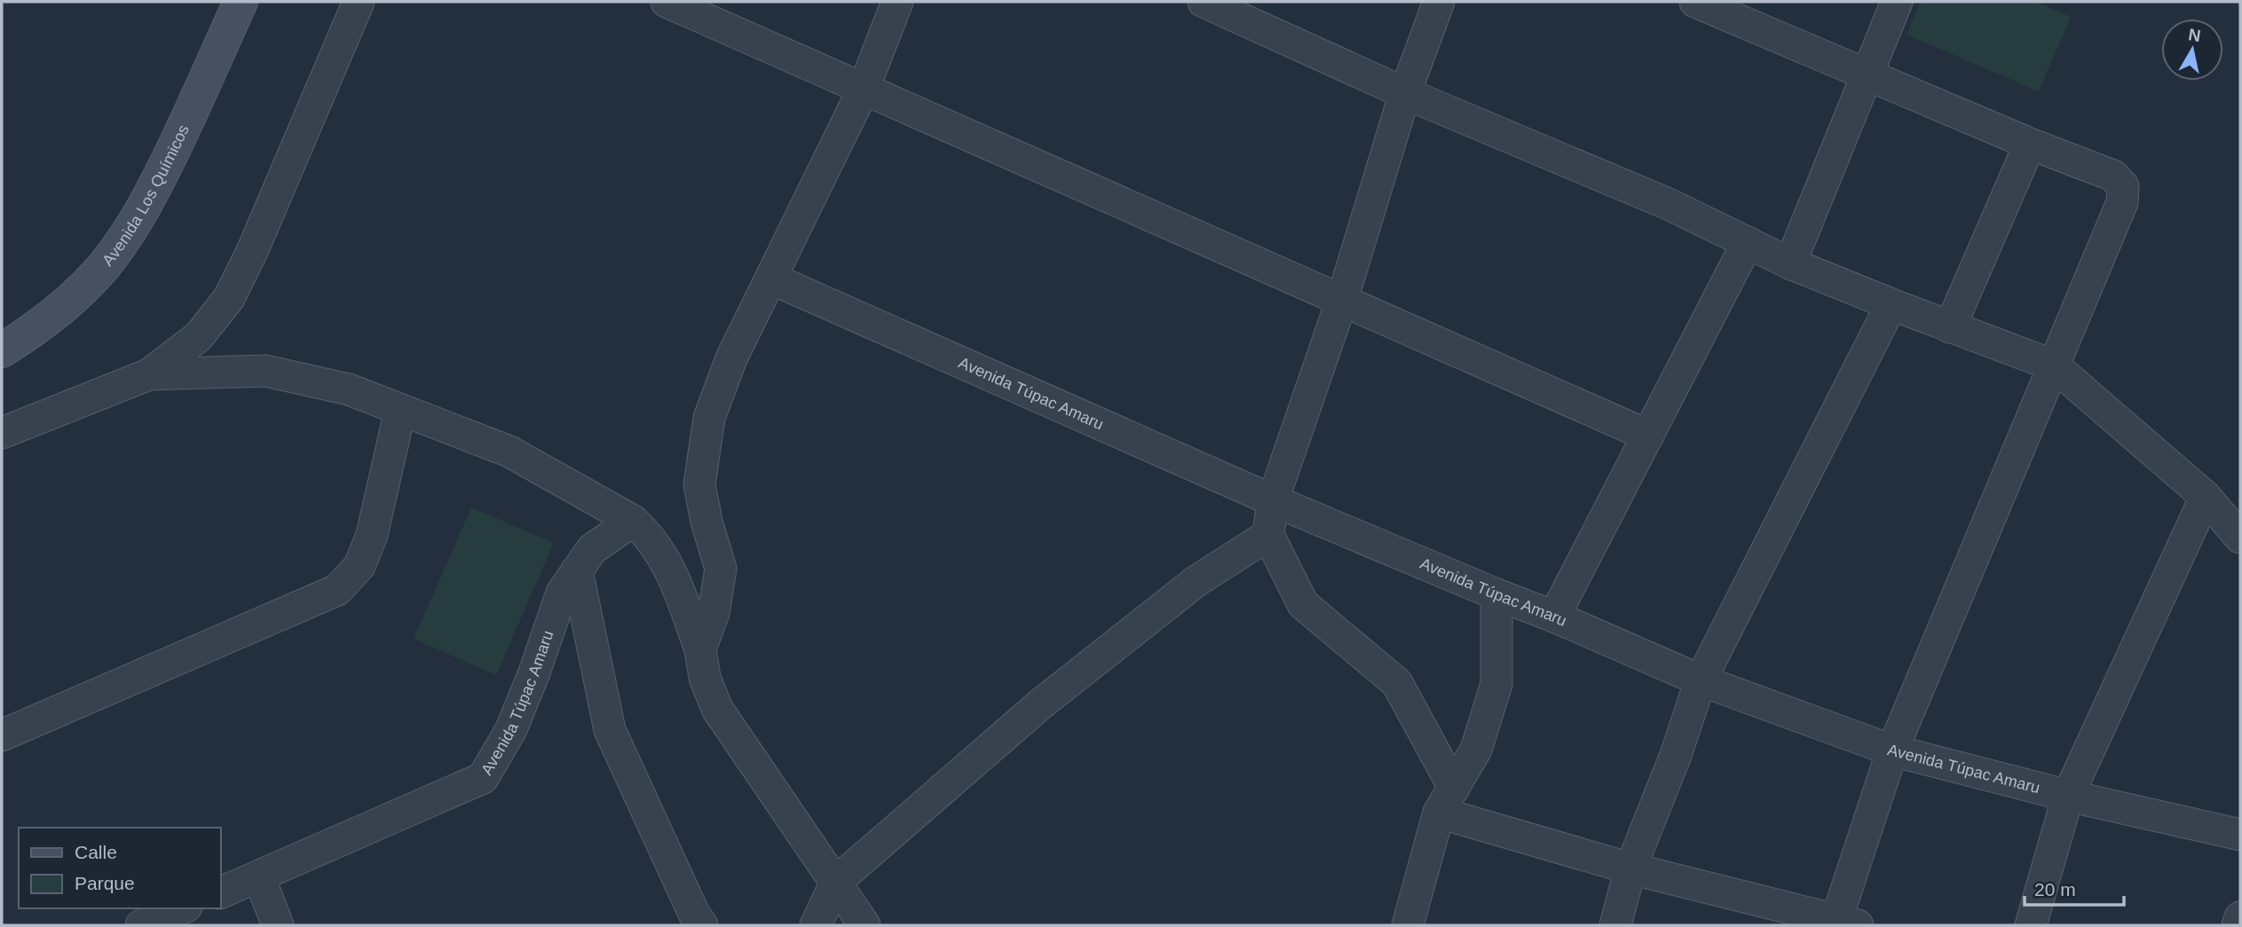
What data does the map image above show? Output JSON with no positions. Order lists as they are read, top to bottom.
{
  "streets": {
    "main road": ["Avenida Los Químicos"],
    "street": ["Avenida Túpac Amaru"]
  },
  "legend": ["Calle", "Parque"],
  "scale_bar": "20 m",
  "north": "top"
}
